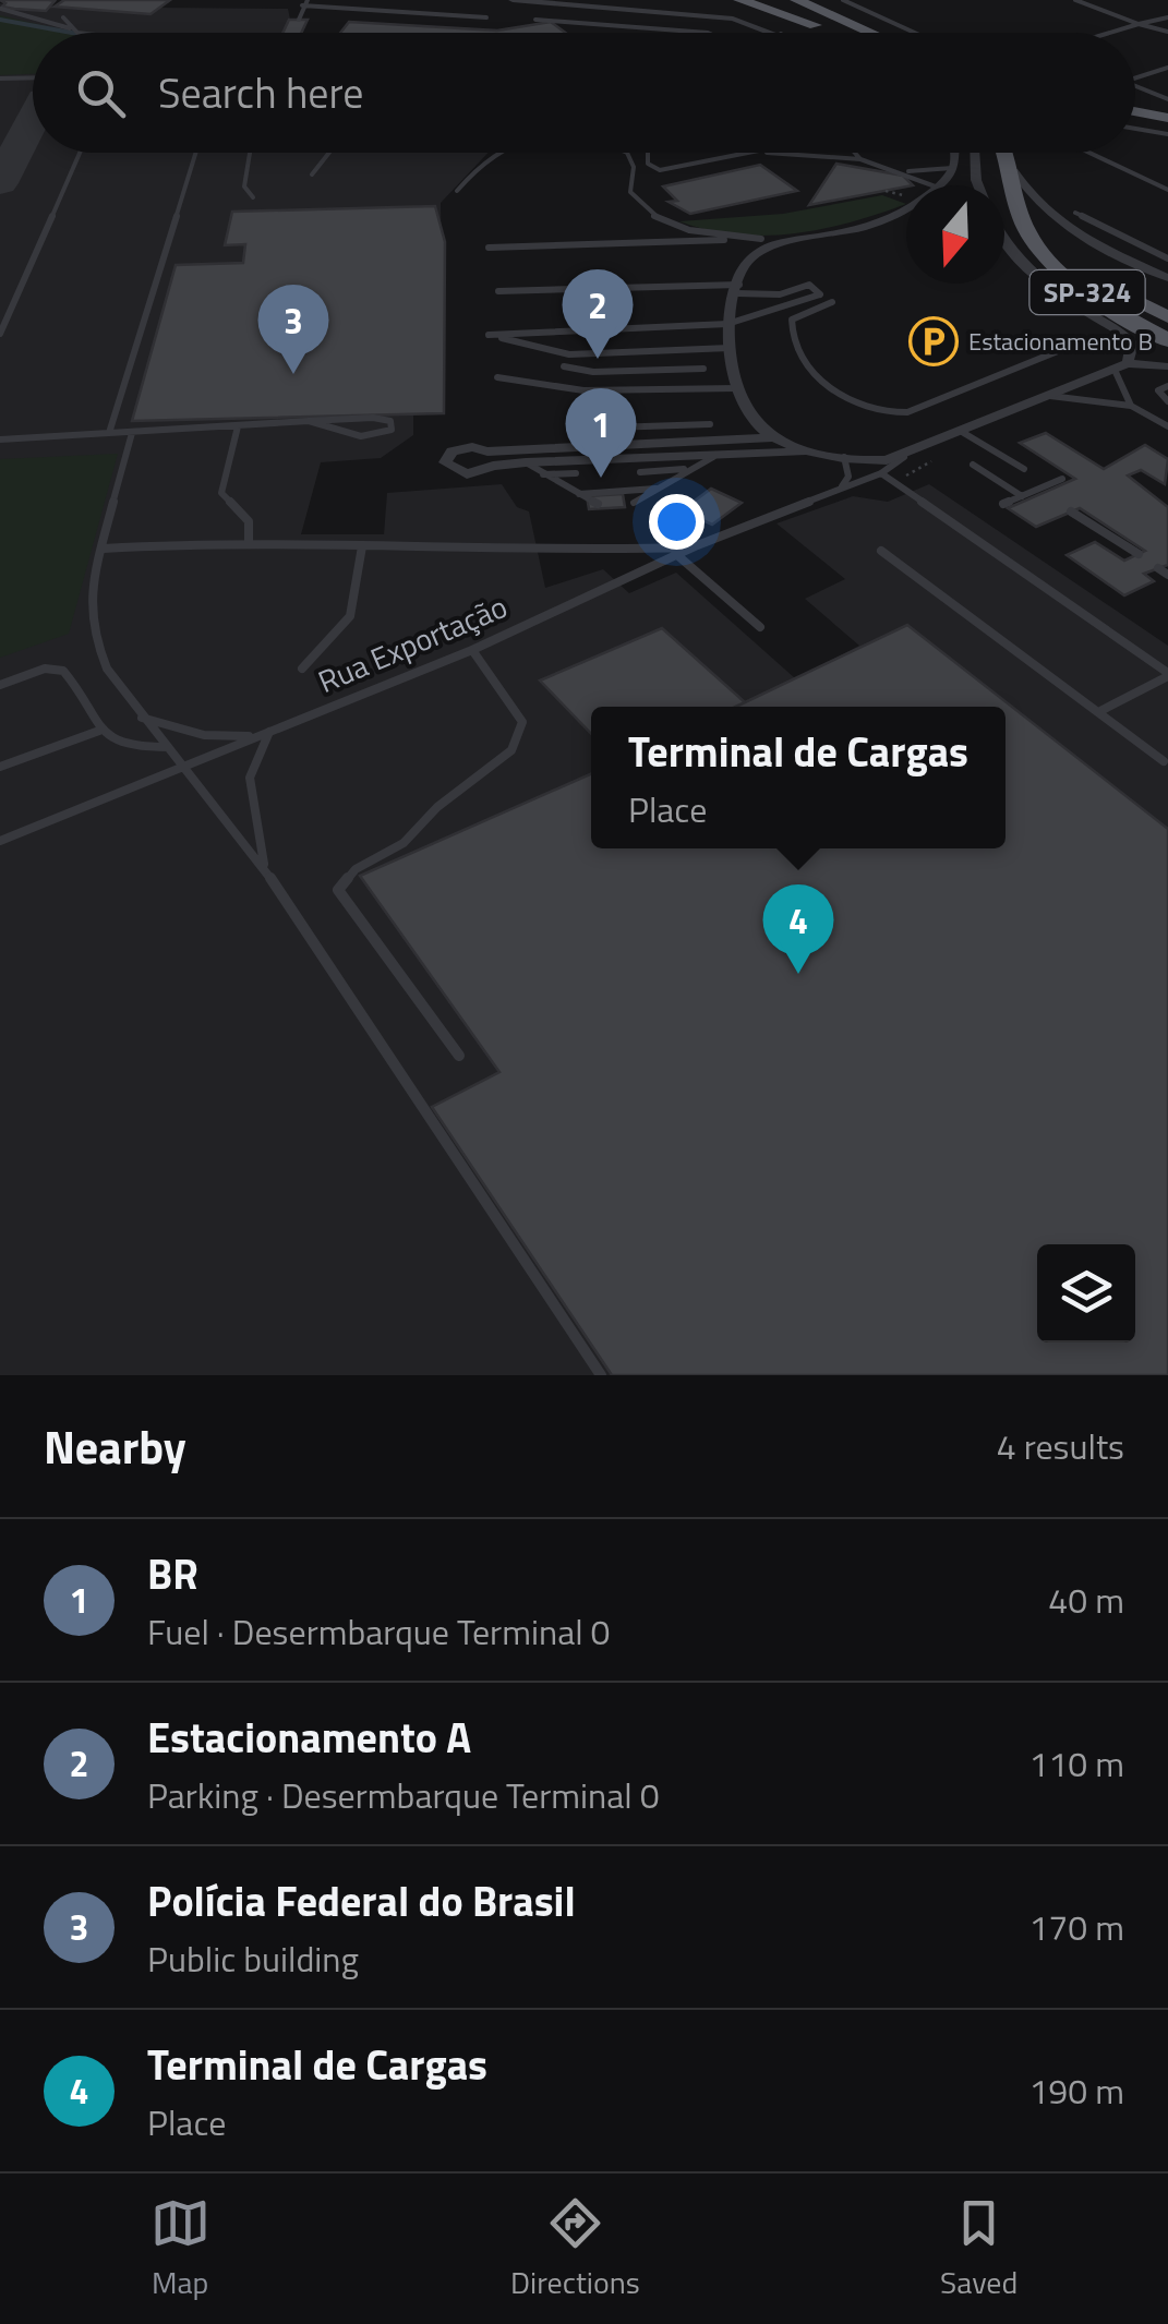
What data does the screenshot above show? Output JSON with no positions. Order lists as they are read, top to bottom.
{
  "streets": {
    "main road": ["SP-324"],
    "lane": ["Rua Exportação"]
  },
  "places": {
    "parking": ["Estacionamento B"]
  },
  "north": "bottom",
  "page": {
    "search": "Search here",
    "pins": [
      "2",
      "3",
      "1",
      "4"
    ],
    "popup": ["Terminal de Cargas", "Place"],
    "heading": ["Nearby", "4 results"],
    "list": [
      {
        "mark": "1",
        "name": "BR",
        "note": "Fuel · Desermbarque Terminal 0",
        "value": "40 m"
      },
      {
        "mark": "2",
        "name": "Estacionamento A",
        "note": "Parking · Desermbarque Terminal 0",
        "value": "110 m"
      },
      {
        "mark": "3",
        "name": "Polícia Federal do Brasil",
        "note": "Public building",
        "value": "170 m"
      },
      {
        "mark": "4",
        "name": "Terminal de Cargas",
        "note": "Place",
        "value": "190 m"
      }
    ],
    "nav": ["Map", "Directions", "Saved"]
  }
}
